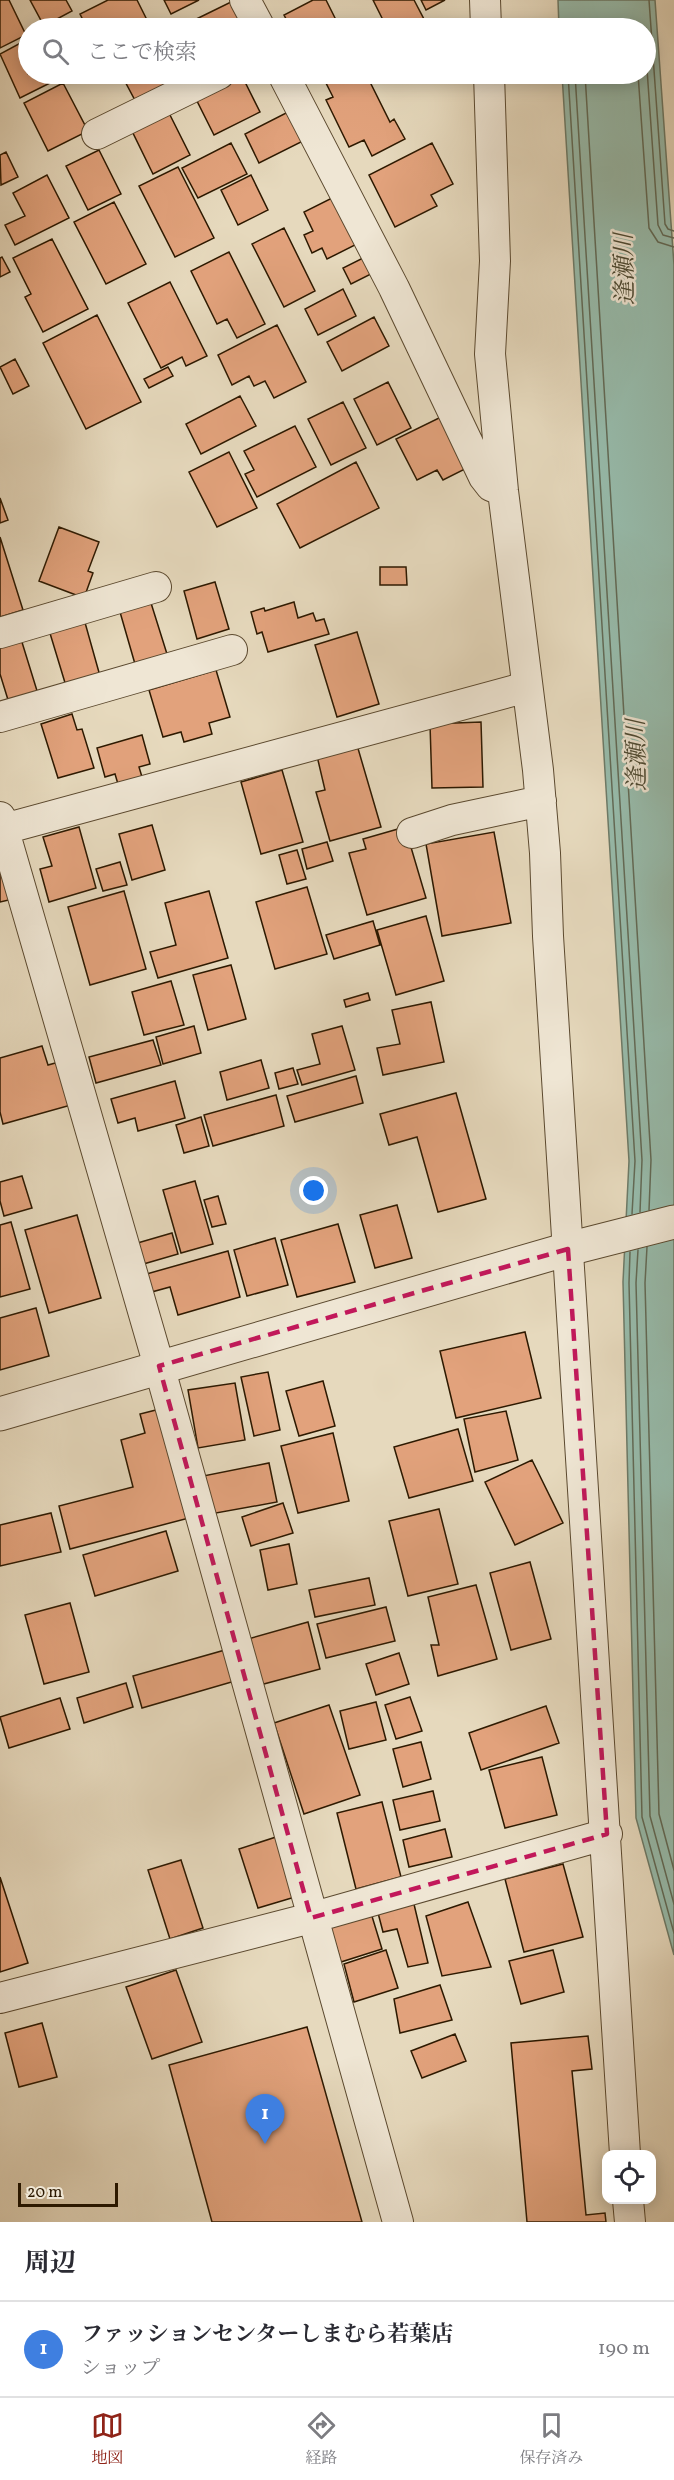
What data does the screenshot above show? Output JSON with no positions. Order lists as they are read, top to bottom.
{
  "water": ["逢瀬川"],
  "scale_bar": "20 m",
  "page": {
    "search": "ここで検索",
    "pins": "1",
    "scale": "20 m",
    "heading": "周辺",
    "list": [
      {
        "mark": "1",
        "name": "ファッションセンターしまむら若葉店",
        "note": "ショップ",
        "value": "190 m"
      }
    ],
    "nav": ["地図", "経路", "保存済み"]
  }
}
